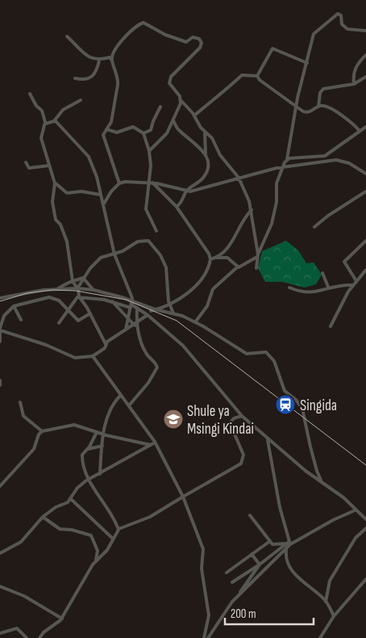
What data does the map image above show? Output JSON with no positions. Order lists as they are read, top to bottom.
{
  "places": {
    "station": ["Singida"],
    "school or university": ["Shule ya Msingi Kindai"]
  },
  "scale_bar": "200 m"
}
